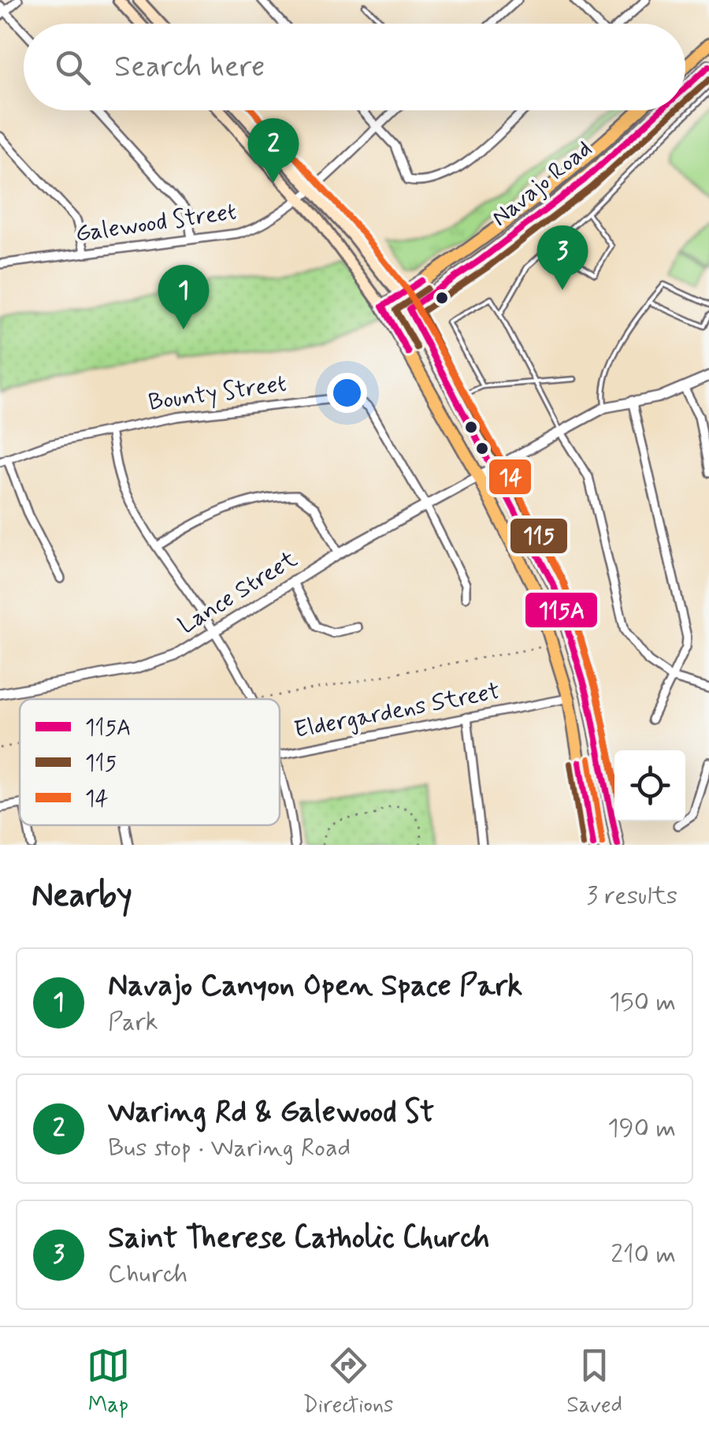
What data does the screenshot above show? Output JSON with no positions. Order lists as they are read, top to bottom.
{
  "streets": {
    "main road": ["Navajo Road"],
    "street": [
      "Galewood Street",
      "Bounty Street",
      "Lance Street",
      "Eldergardens Street"
    ]
  },
  "crossings": [
    ["Bounty Street", "Lance Street"]
  ],
  "lines": ["transit line 115A", "transit line 115", "transit line 14"],
  "legend": ["115A", "115", "14"],
  "page": {
    "search": "Search here",
    "pins": ["2", "3", "1"],
    "heading": ["Nearby", "3 results"],
    "list": [
      {
        "mark": "1",
        "name": "Navajo Canyon Open Space Park",
        "note": "Park",
        "value": "150 m"
      },
      {
        "mark": "2",
        "name": "Waring Rd & Galewood St",
        "note": "Bus stop · Waring Road",
        "value": "190 m"
      },
      {
        "mark": "3",
        "name": "Saint Therese Catholic Church",
        "note": "Church",
        "value": "210 m"
      }
    ],
    "nav": ["Map", "Directions", "Saved"]
  }
}
